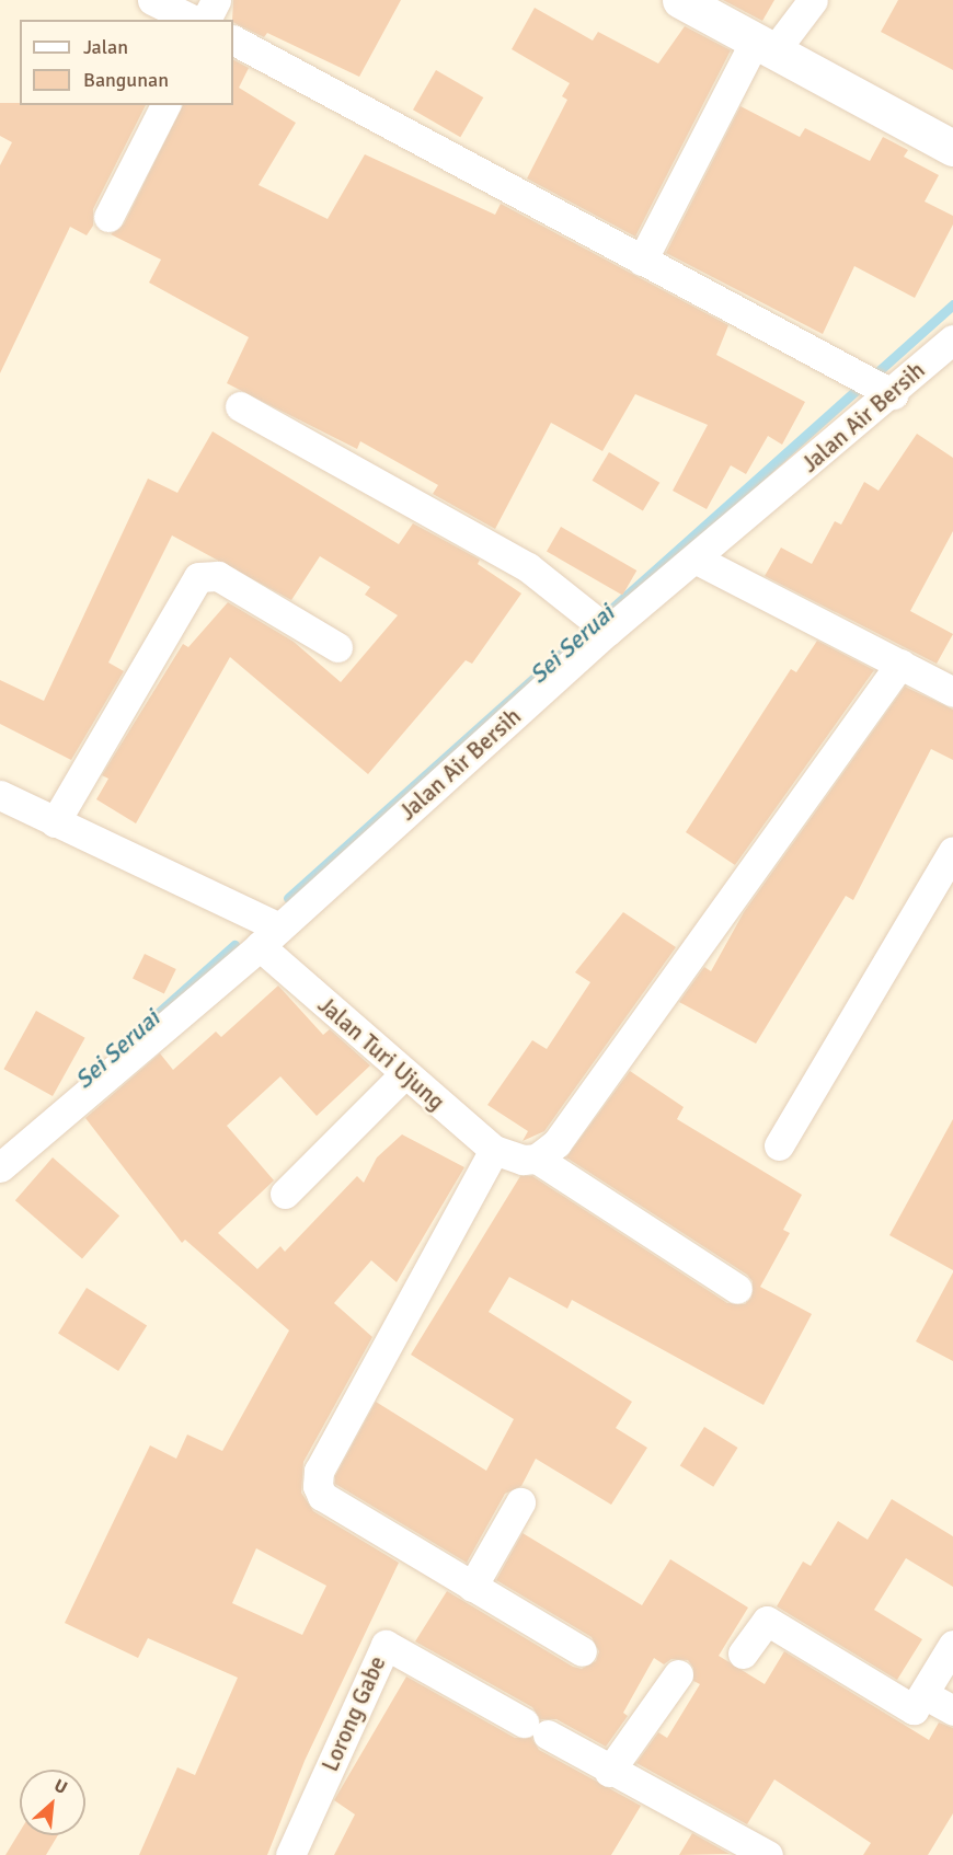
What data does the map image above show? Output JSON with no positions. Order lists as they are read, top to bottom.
{
  "streets": {
    "street": ["Jalan Air Bersih", "Jalan Turi Ujung", "Lorong Gabe"]
  },
  "crossings": [
    ["Jalan Air Bersih", "Jalan Turi Ujung"]
  ],
  "water": ["Sei Seruai"],
  "legend": ["Jalan", "Bangunan"],
  "north": "top right"
}
